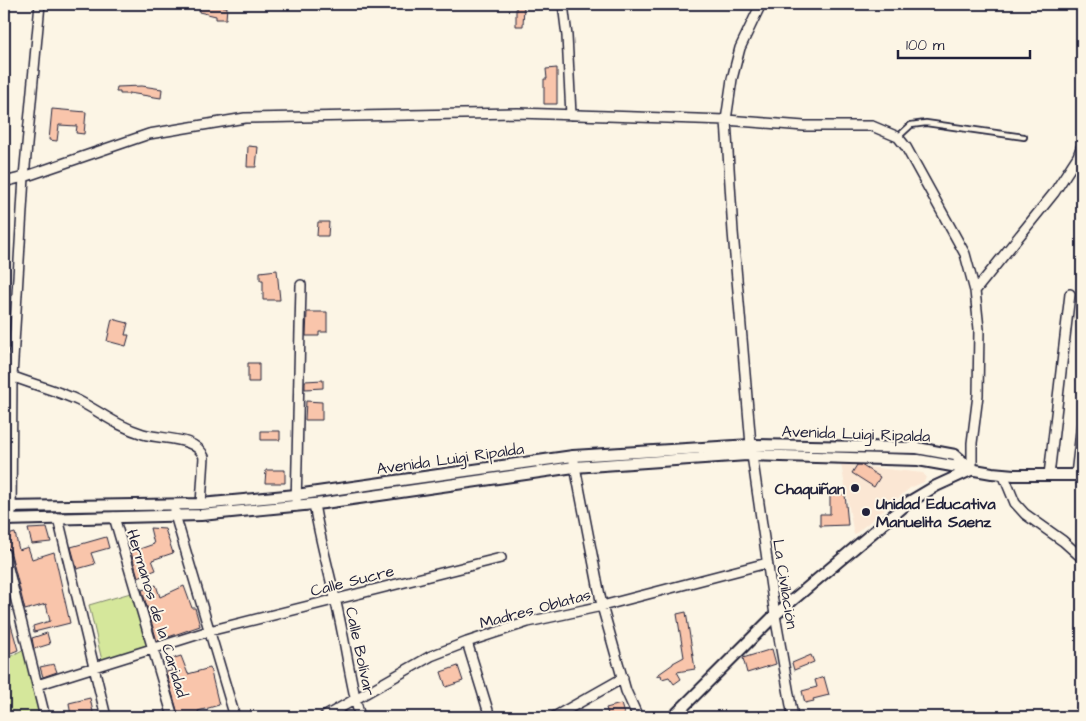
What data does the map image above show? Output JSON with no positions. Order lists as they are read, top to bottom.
{
  "streets": {
    "street": [
      "Avenida Luigi Ripalda",
      "Calle Sucre",
      "La Civilación",
      "Madres Oblatas",
      "Hermanos de la Caridad",
      "Calle Bolívar"
    ]
  },
  "crossings": [
    ["Avenida Luigi Ripalda", "La Civilación"],
    ["Avenida Luigi Ripalda", "Hermanos de la Caridad"],
    ["Avenida Luigi Ripalda", "Calle Bolívar"],
    ["Calle Sucre", "Hermanos de la Caridad"],
    ["Calle Sucre", "Calle Bolívar"],
    ["La Civilación", "Madres Oblatas"],
    ["Madres Oblatas", "Calle Bolívar"]
  ],
  "places": ["Chaquiñan", "Unidad Educativa Manuelita Saenz"],
  "scale_bar": "100 m"
}
